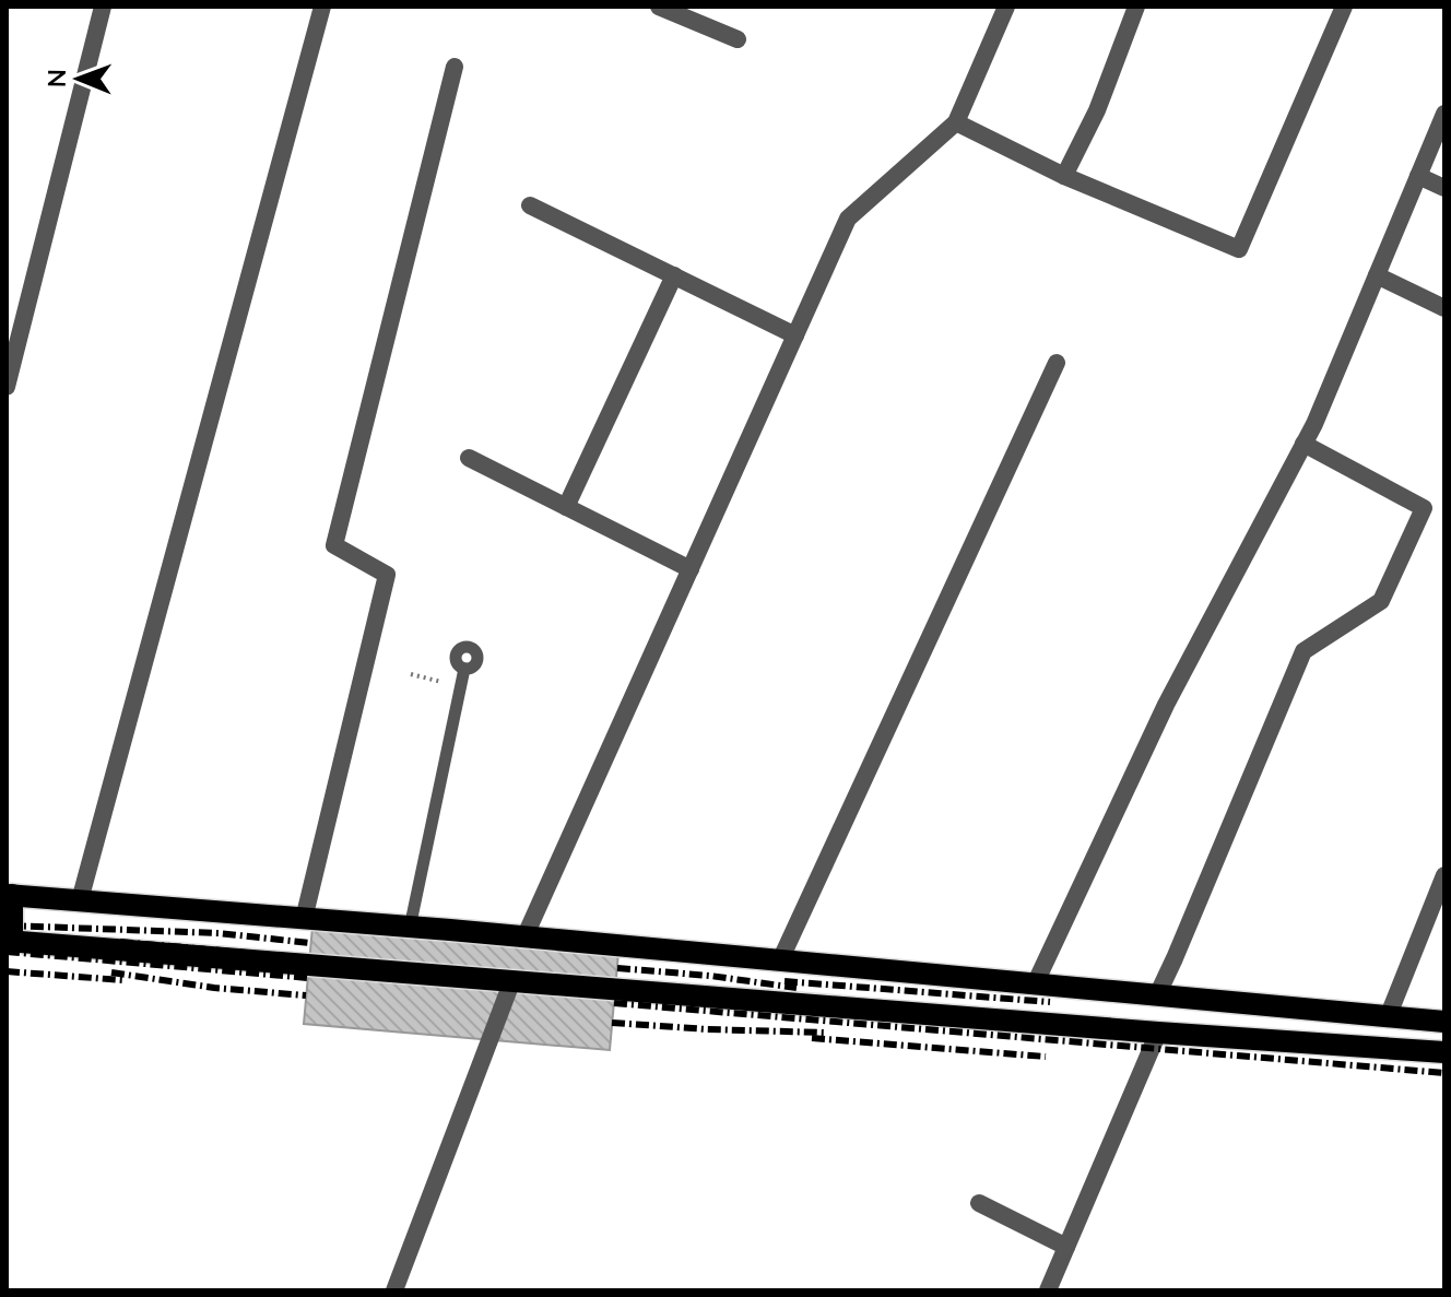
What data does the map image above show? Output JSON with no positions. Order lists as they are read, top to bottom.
{
  "north": "left"
}
